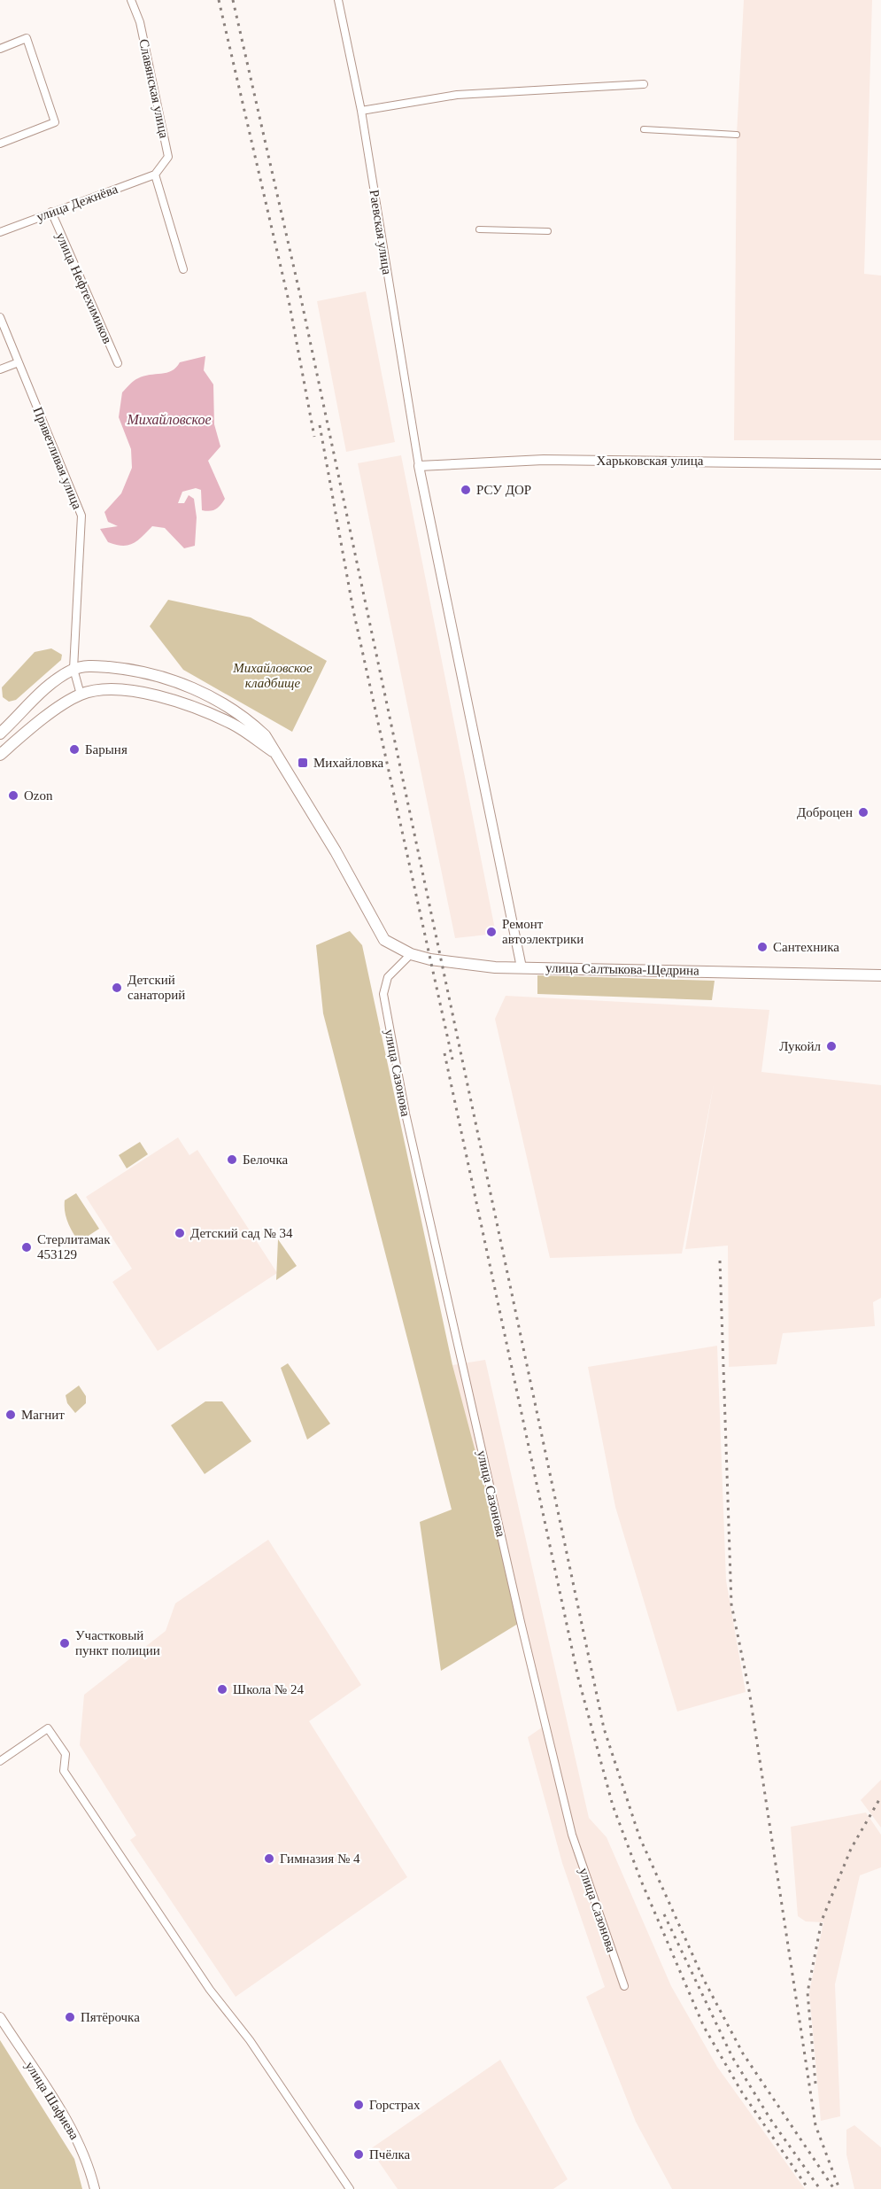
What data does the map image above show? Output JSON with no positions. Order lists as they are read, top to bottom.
{
  "streets": {
    "main road": ["улица Салтыкова-Щедрина"],
    "street": [
      "Славянская улица",
      "улица Дежнёва",
      "Раевская улица",
      "улица Нефтехимиков",
      "Приветливая улица",
      "Харьковская улица",
      "улица Сазонова",
      "улица Шафиева"
    ]
  },
  "crossings": [
    ["Славянская улица", "улица Дежнёва"],
    ["улица Дежнёва", "улица Нефтехимиков"],
    ["Раевская улица", "Харьковская улица"],
    ["улица Салтыкова-Щедрина", "улица Сазонова"]
  ],
  "water": ["Михайловское"],
  "parks": ["Михайловское кладбище"],
  "places": {
    "other": [
      "РСУ ДОР",
      "Барыня",
      "Ozon",
      "Доброцен",
      "Ремонт автоэлектрики",
      "Сантехника",
      "Детский санаторий",
      "Лукойл",
      "Белочка",
      "Детский сад № 34",
      "Стерлитамак 453129",
      "Магнит",
      "Участковый пункт полиции",
      "Школа № 24",
      "Гимназия № 4",
      "Пятёрочка",
      "Горстрах",
      "Пчёлка"
    ],
    "transit": ["Михайловка"]
  }
}
